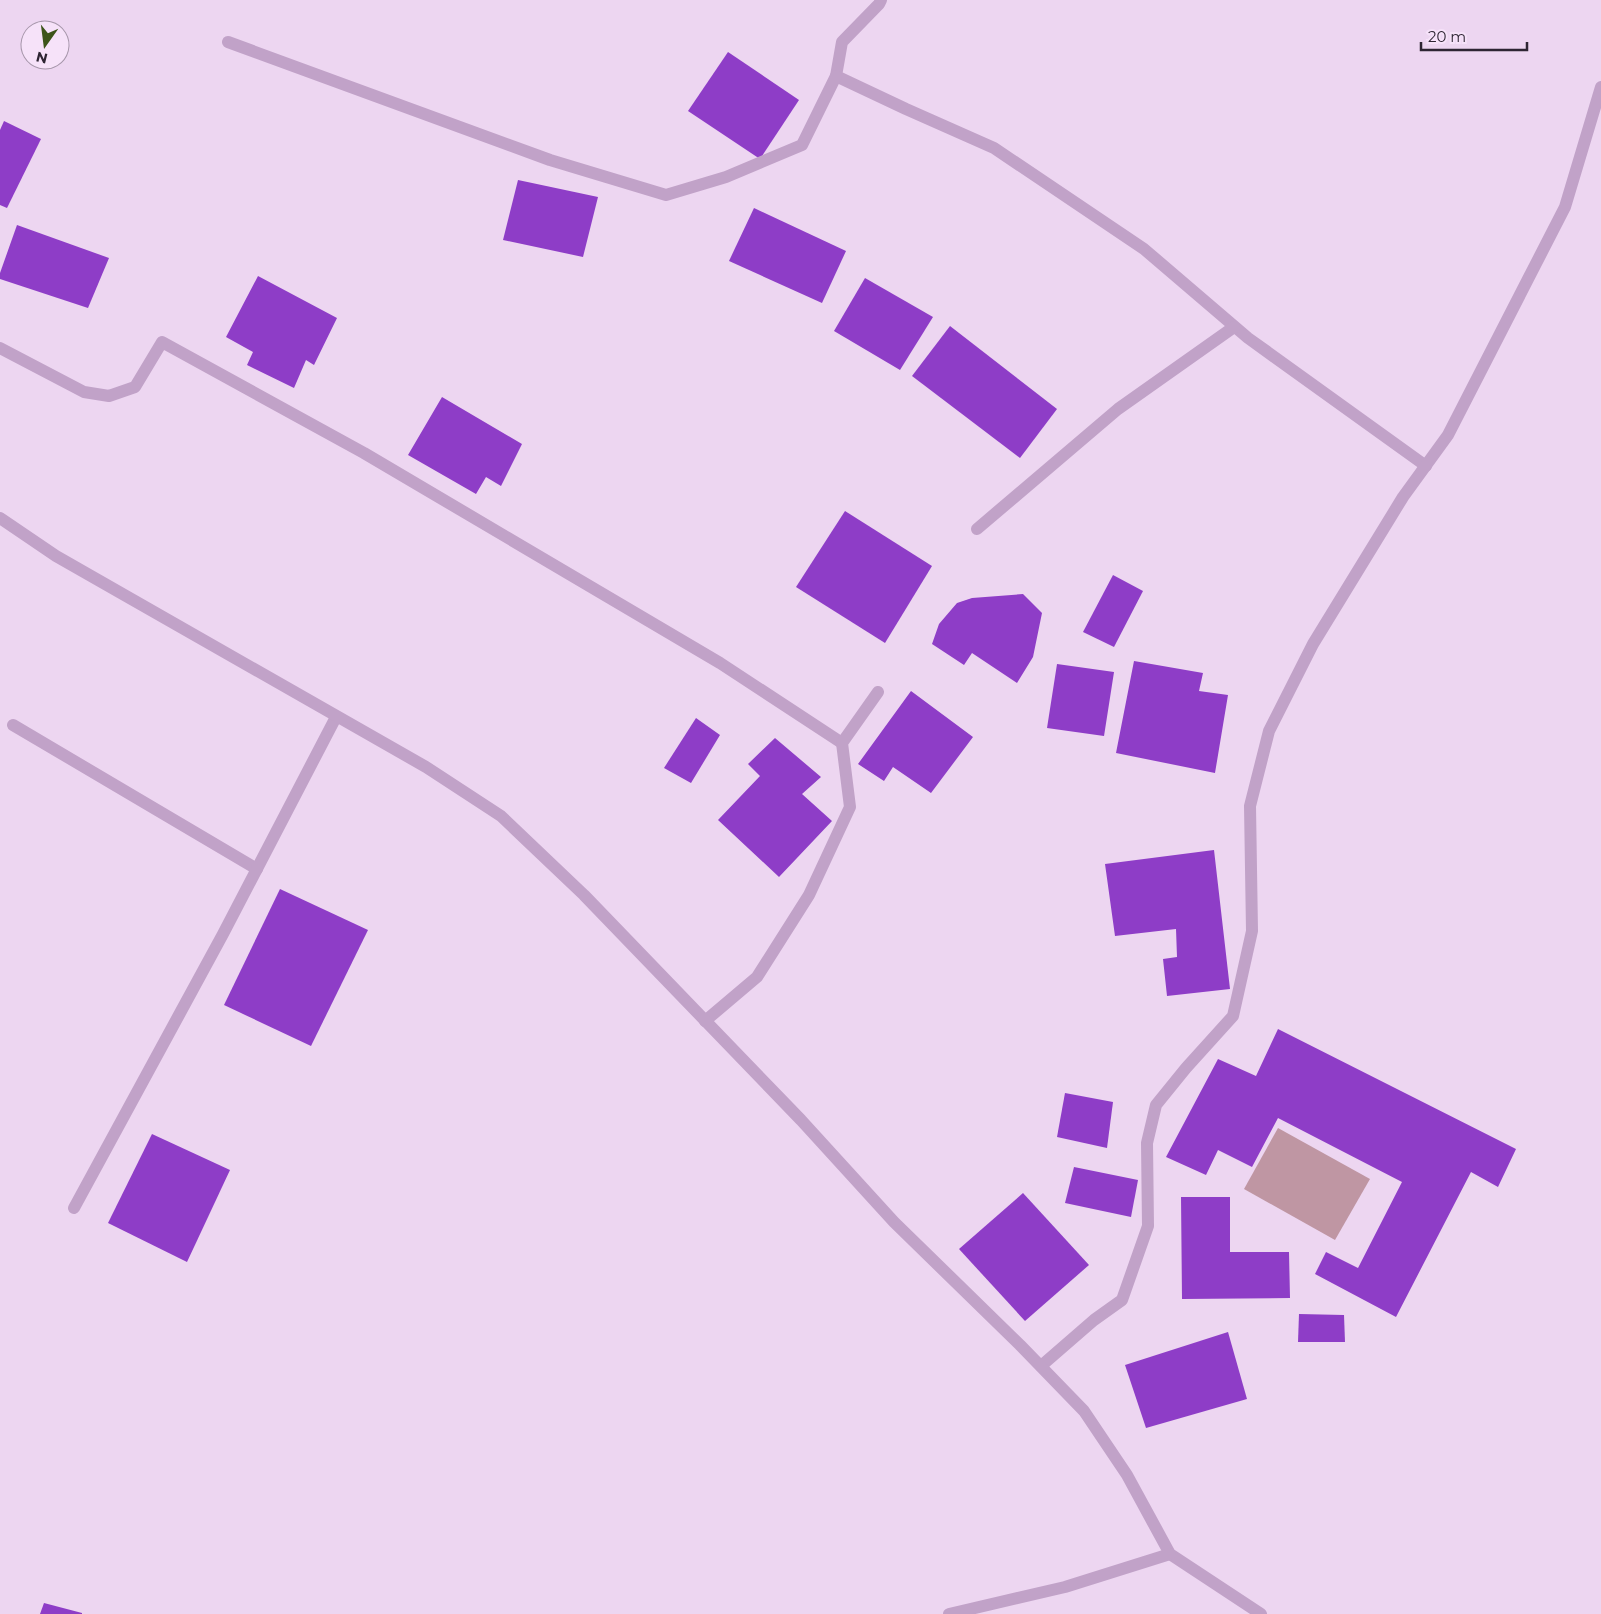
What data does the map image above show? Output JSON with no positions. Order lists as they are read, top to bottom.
{
  "scale_bar": "20 m",
  "north": "bottom"
}
